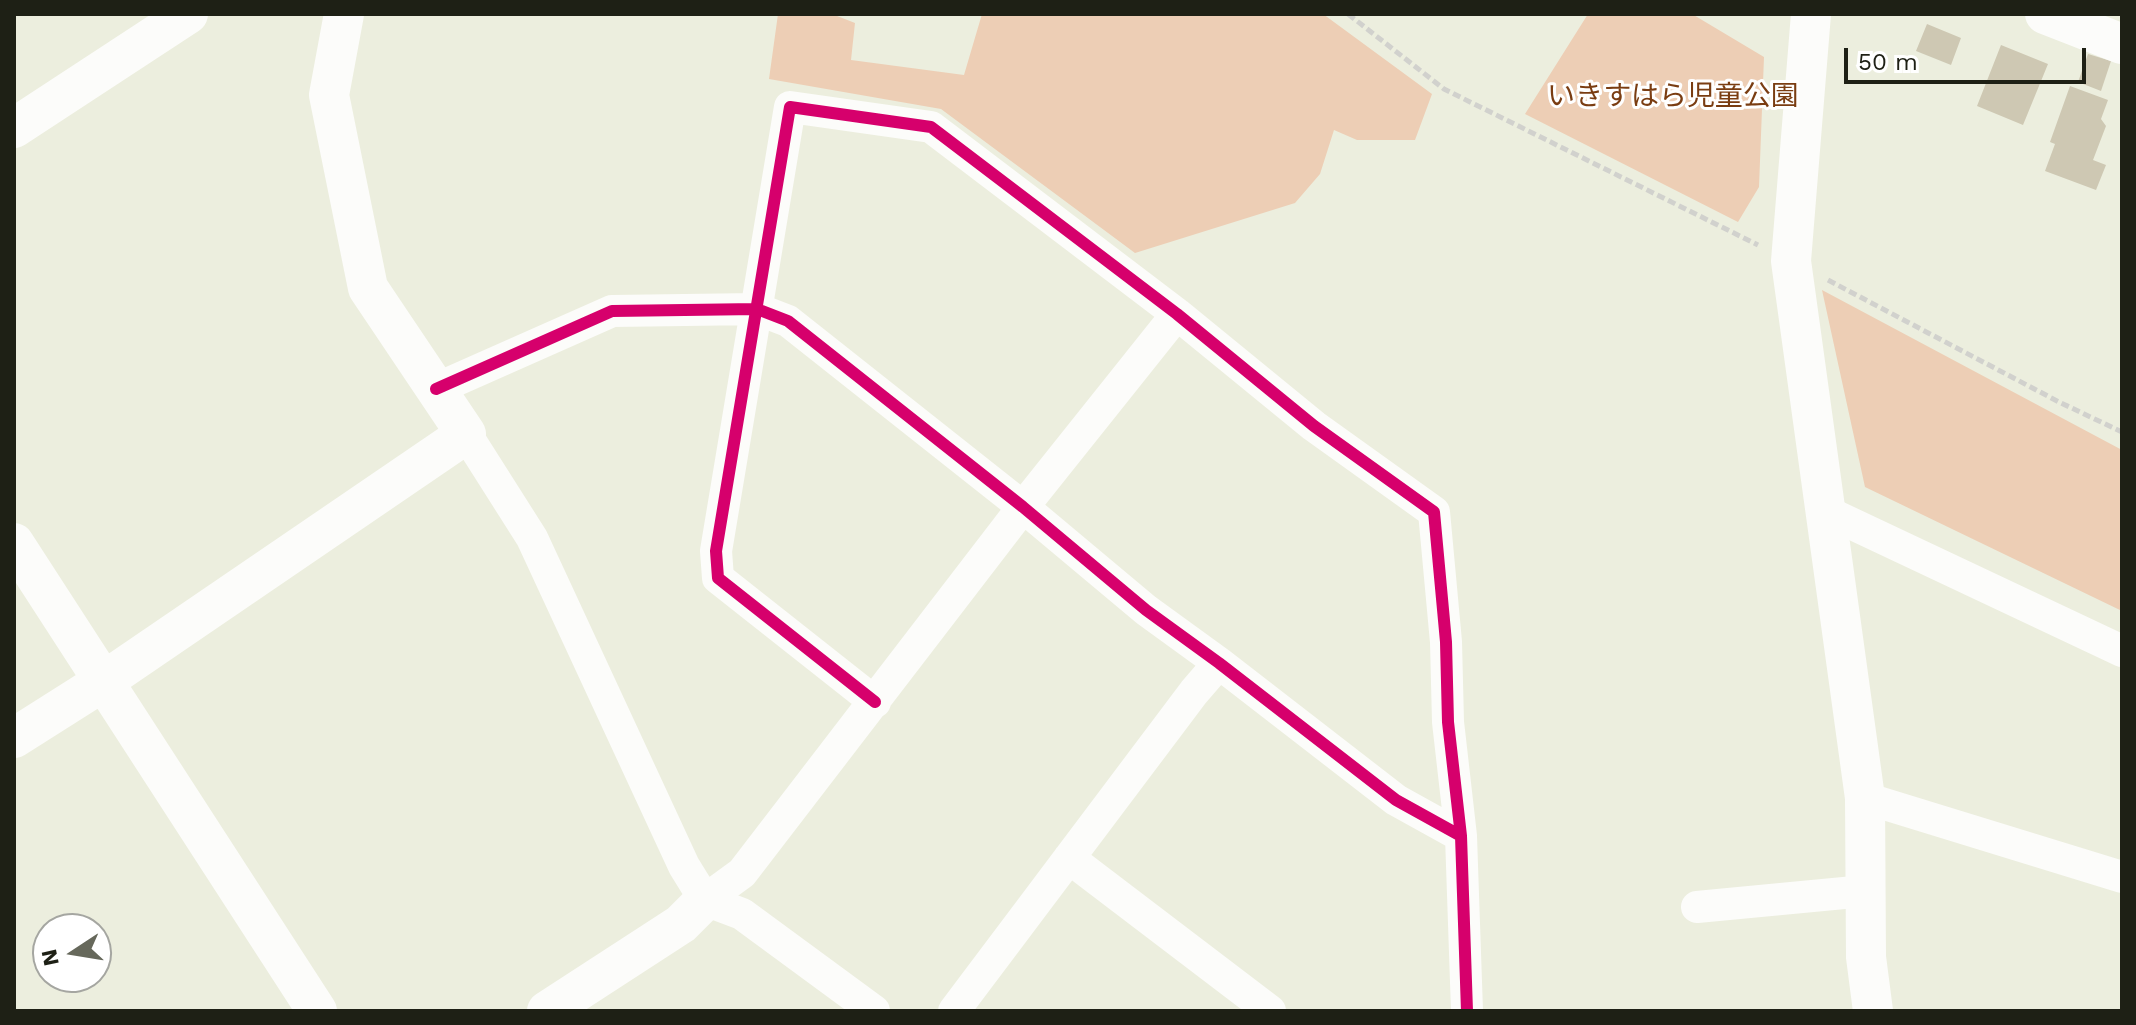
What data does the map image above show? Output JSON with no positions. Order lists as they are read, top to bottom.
{
  "parks": ["いきすはら児童公園"],
  "scale_bar": "50 m",
  "north": "left"
}
